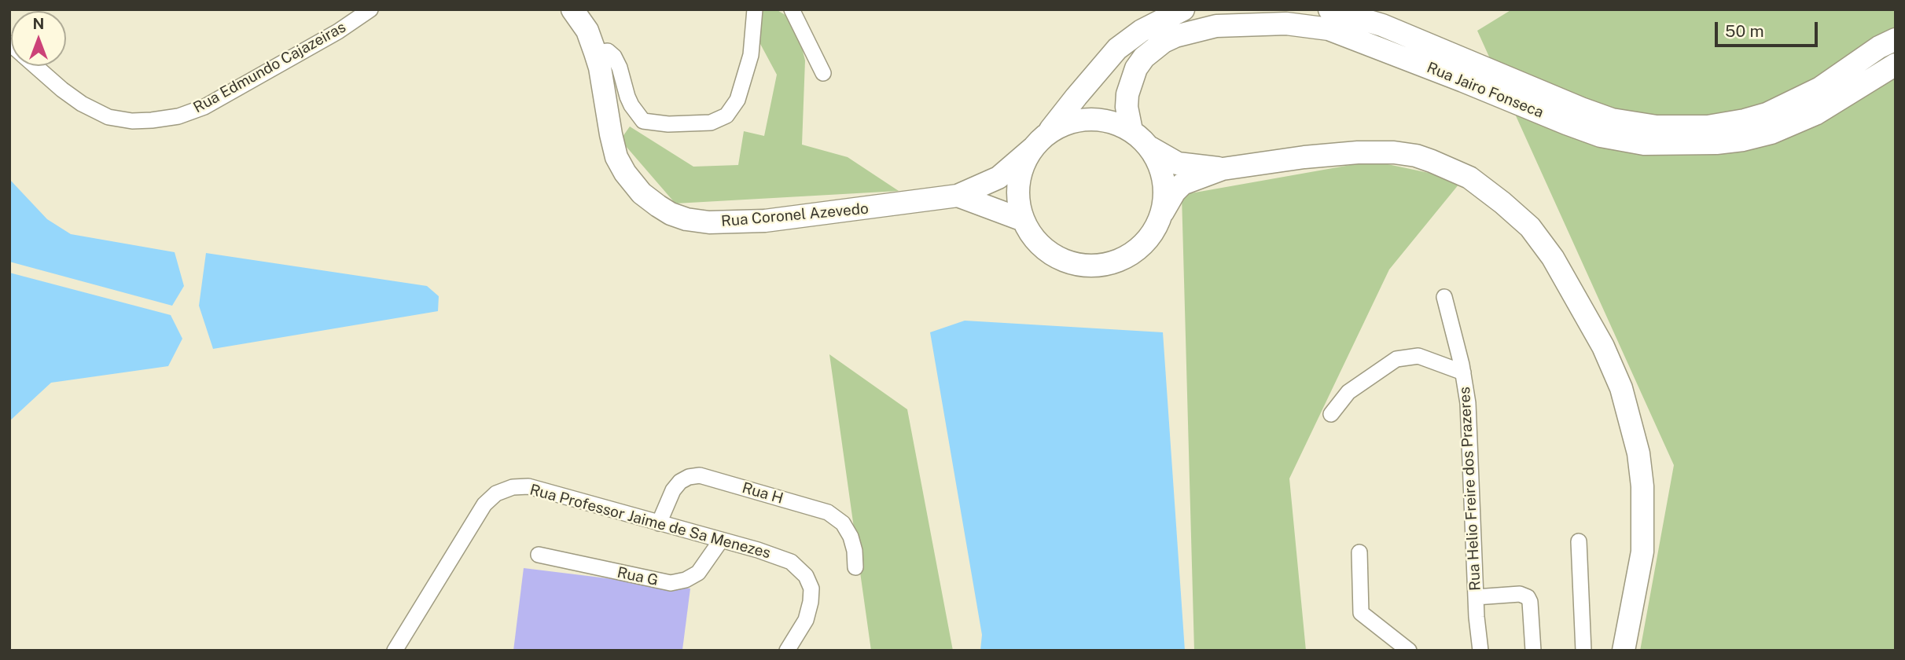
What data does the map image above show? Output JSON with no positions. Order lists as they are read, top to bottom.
{
  "streets": {
    "main road": ["Rua Jairo Fonseca", "Rua Coronel Azevedo"],
    "street": [
      "Rua Edmundo Cajazeiras",
      "Rua Helio Freire dos Prazeres",
      "Rua H",
      "Rua Professor Jaime de Sa Menezes",
      "Rua G"
    ]
  },
  "crossings": [
    ["Rua H", "Rua Professor Jaime de Sa Menezes"],
    ["Rua Professor Jaime de Sa Menezes", "Rua G"]
  ],
  "scale_bar": "50 m",
  "north": "top"
}
